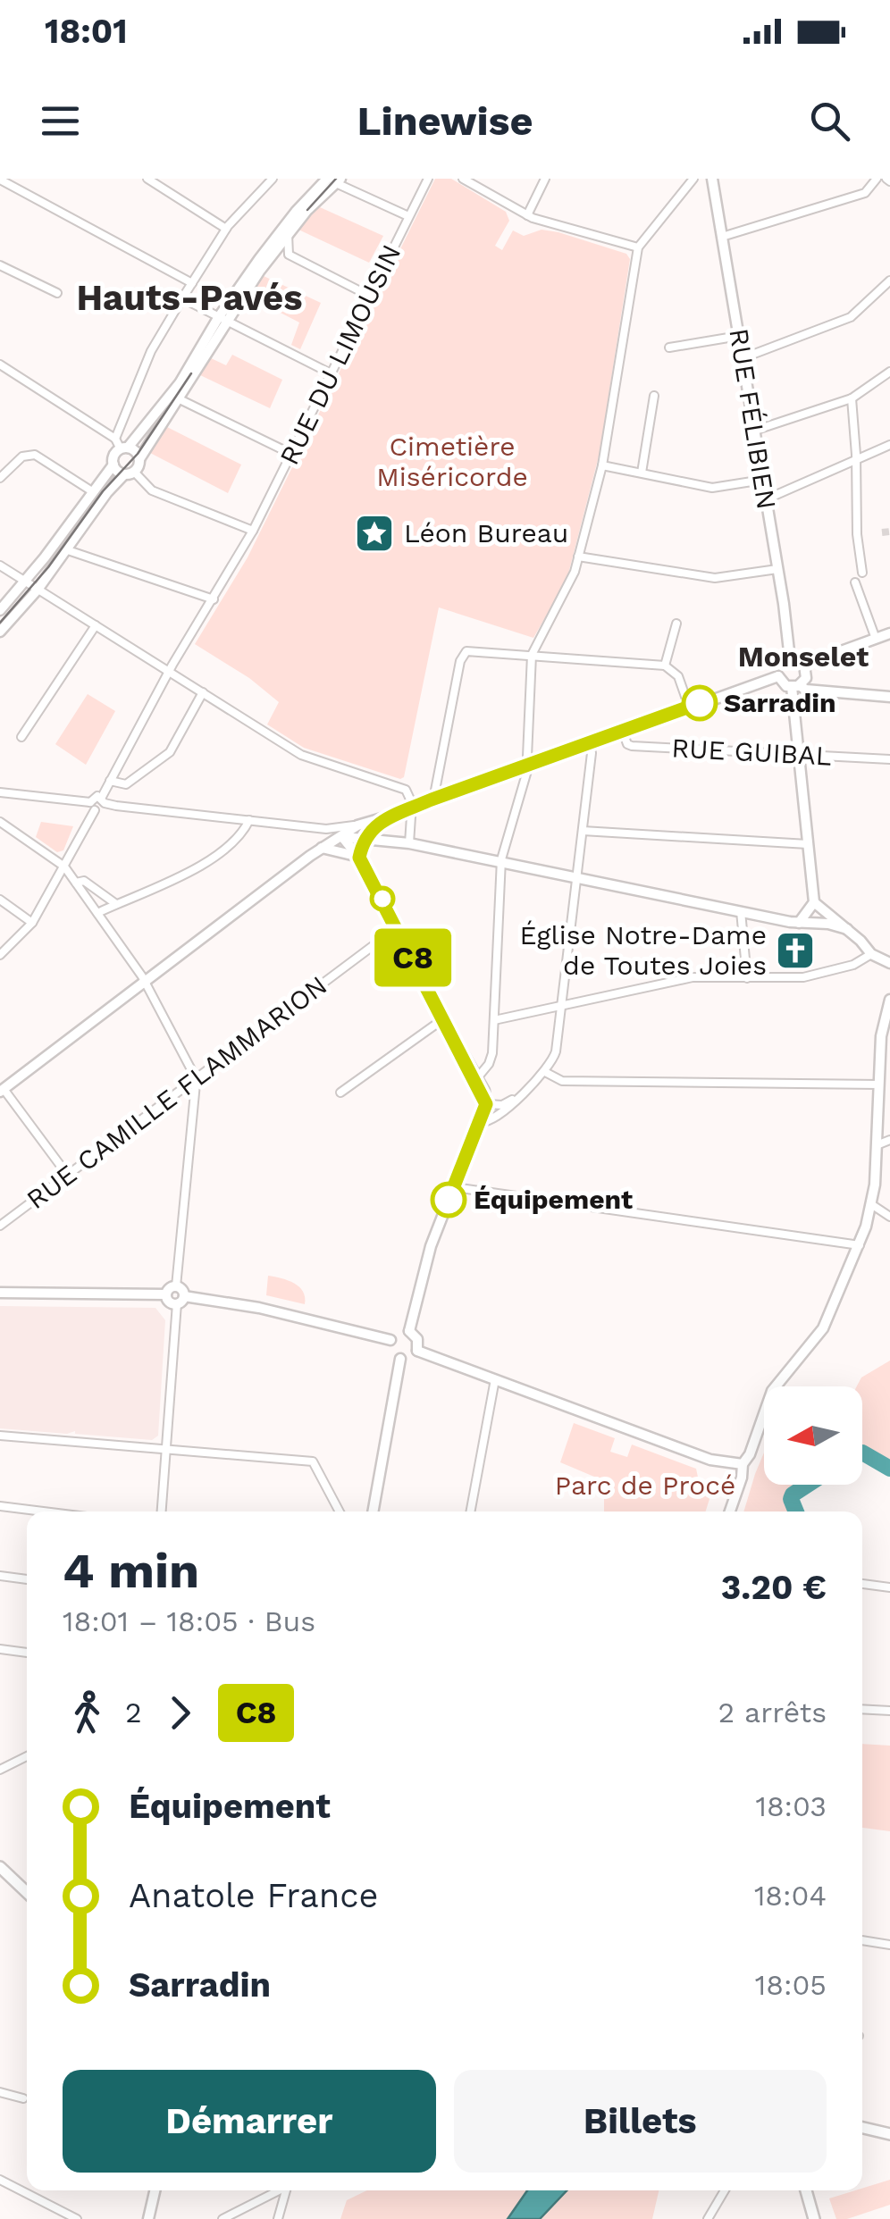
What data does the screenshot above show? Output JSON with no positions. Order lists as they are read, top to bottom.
{
  "streets": {
    "main road": ["RUE FÉLIBIEN"],
    "street": ["RUE DU LIMOUSIN", "RUE GUIBAL", "RUE CAMILLE FLAMMARION"]
  },
  "districts": ["Hauts-Pavés", "Monselet"],
  "parks": ["Cimetière Miséricorde", "Parc de Procé"],
  "places": {
    "place": ["Léon Bureau"],
    "other": ["Sarradin", "Équipement"],
    "church": ["Église Notre-Dame de Toutes Joies"]
  },
  "lines": ["bus line C8"],
  "north": "left",
  "page": {
    "status": "18:01",
    "header": "Linewise",
    "on_map": "C8",
    "heading": ["4 min", "18:01 – 18:05 · Bus", "3.20 €"],
    "legs": ["2", "C8", "2 arrêts"],
    "list": [
      {
        "name": "Équipement",
        "value": "18:03"
      },
      {
        "name": "Anatole France",
        "value": "18:04"
      },
      {
        "name": "Sarradin",
        "value": "18:05"
      }
    ],
    "buttons": ["Démarrer", "Billets"]
  }
}
